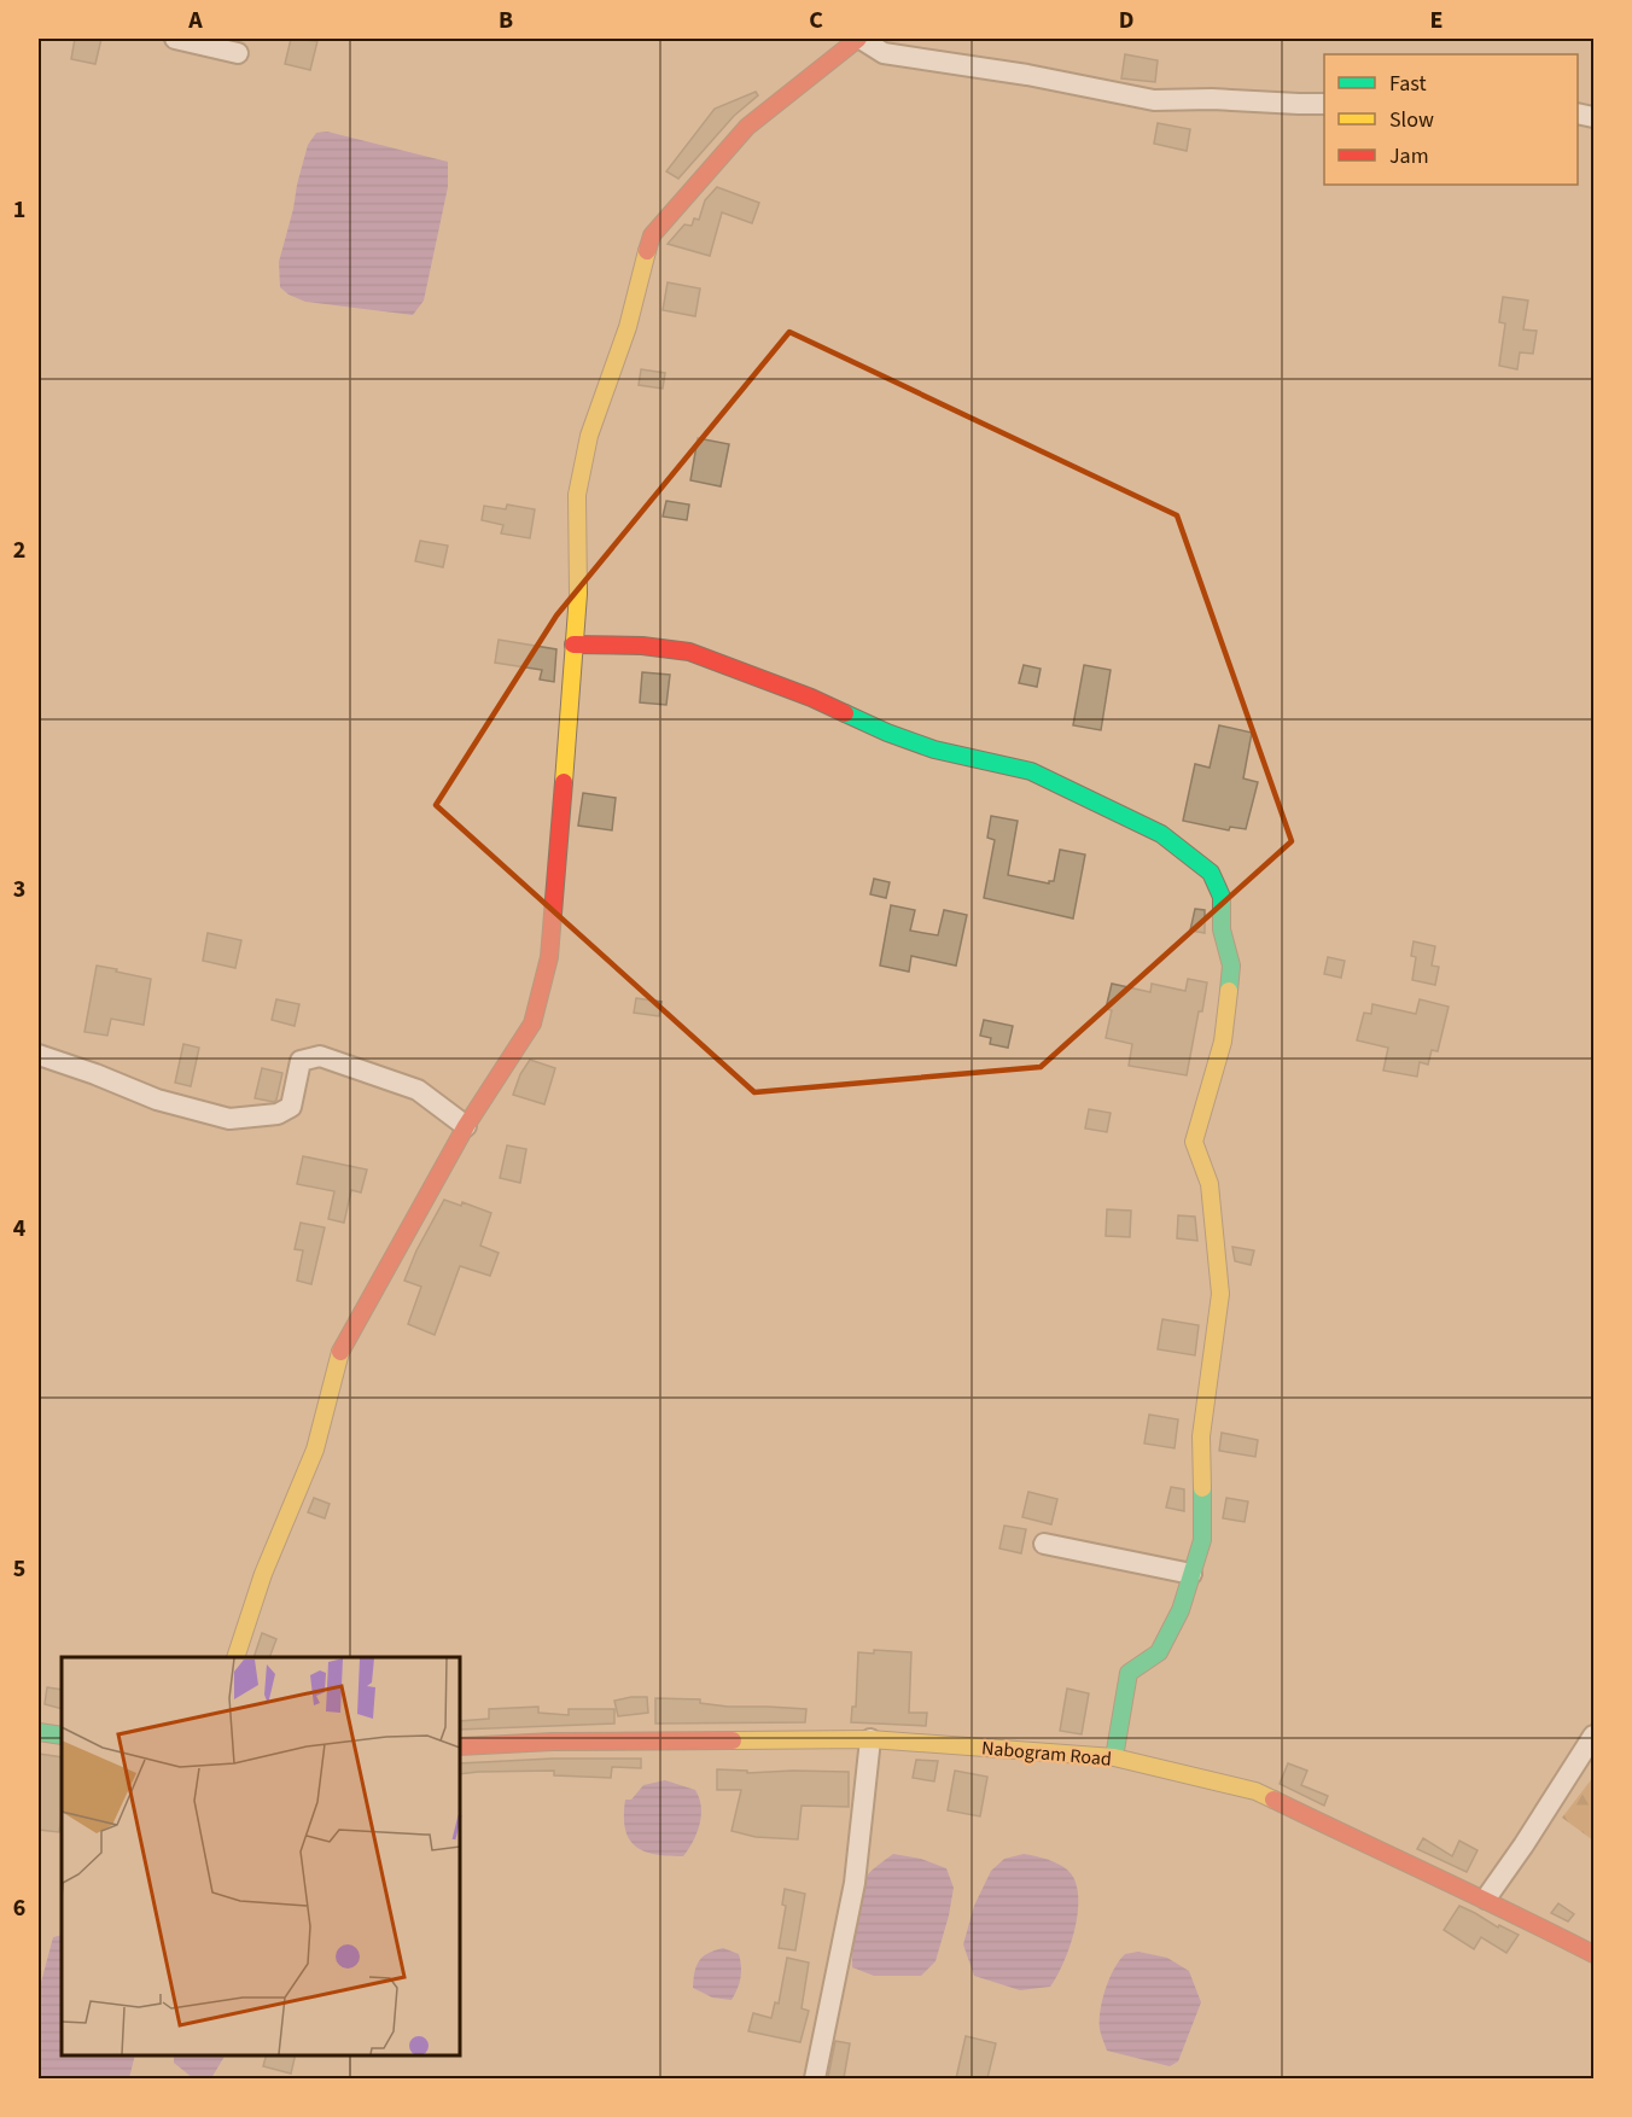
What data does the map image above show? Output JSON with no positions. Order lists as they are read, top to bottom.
{
  "streets": {
    "street": ["Nabogram Road"]
  },
  "legend": ["Fast", "Slow", "Jam"],
  "grid": {
    "columns": [
      "A",
      "B",
      "C",
      "D",
      "E"
    ],
    "rows": [
      "1",
      "2",
      "3",
      "4",
      "5",
      "6"
    ]
  }
}
